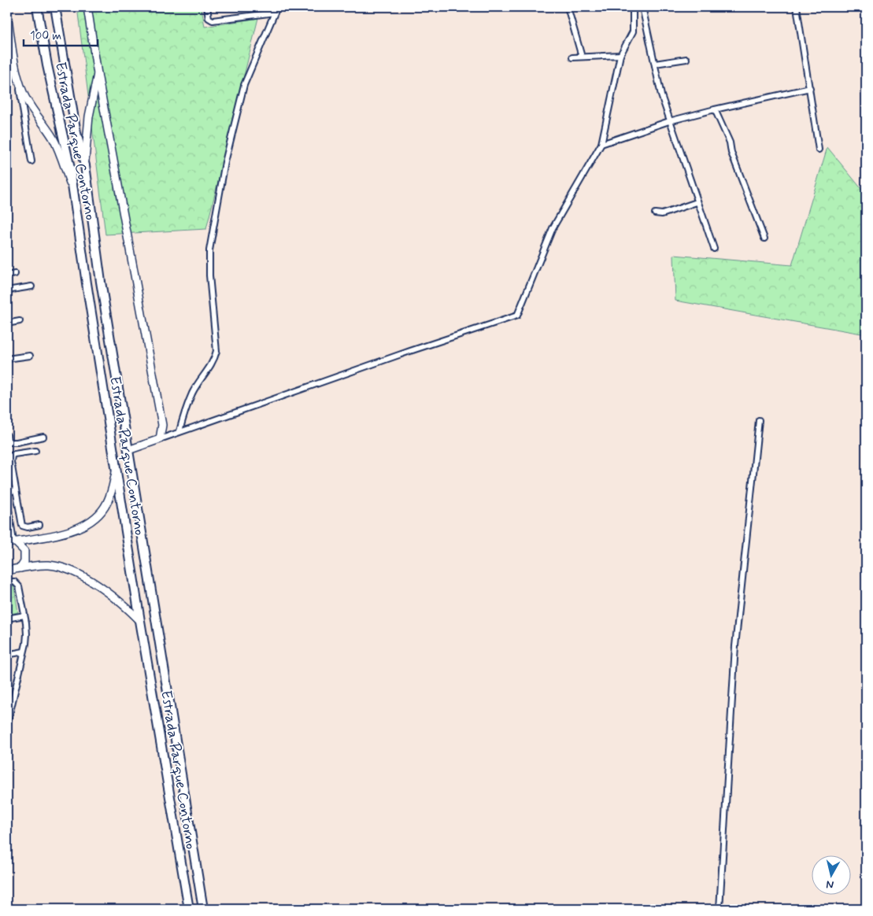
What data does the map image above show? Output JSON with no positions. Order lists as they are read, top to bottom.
{
  "streets": {
    "highway": ["Estrada Parque Contorno"]
  },
  "scale_bar": "100 m",
  "north": "bottom"
}
